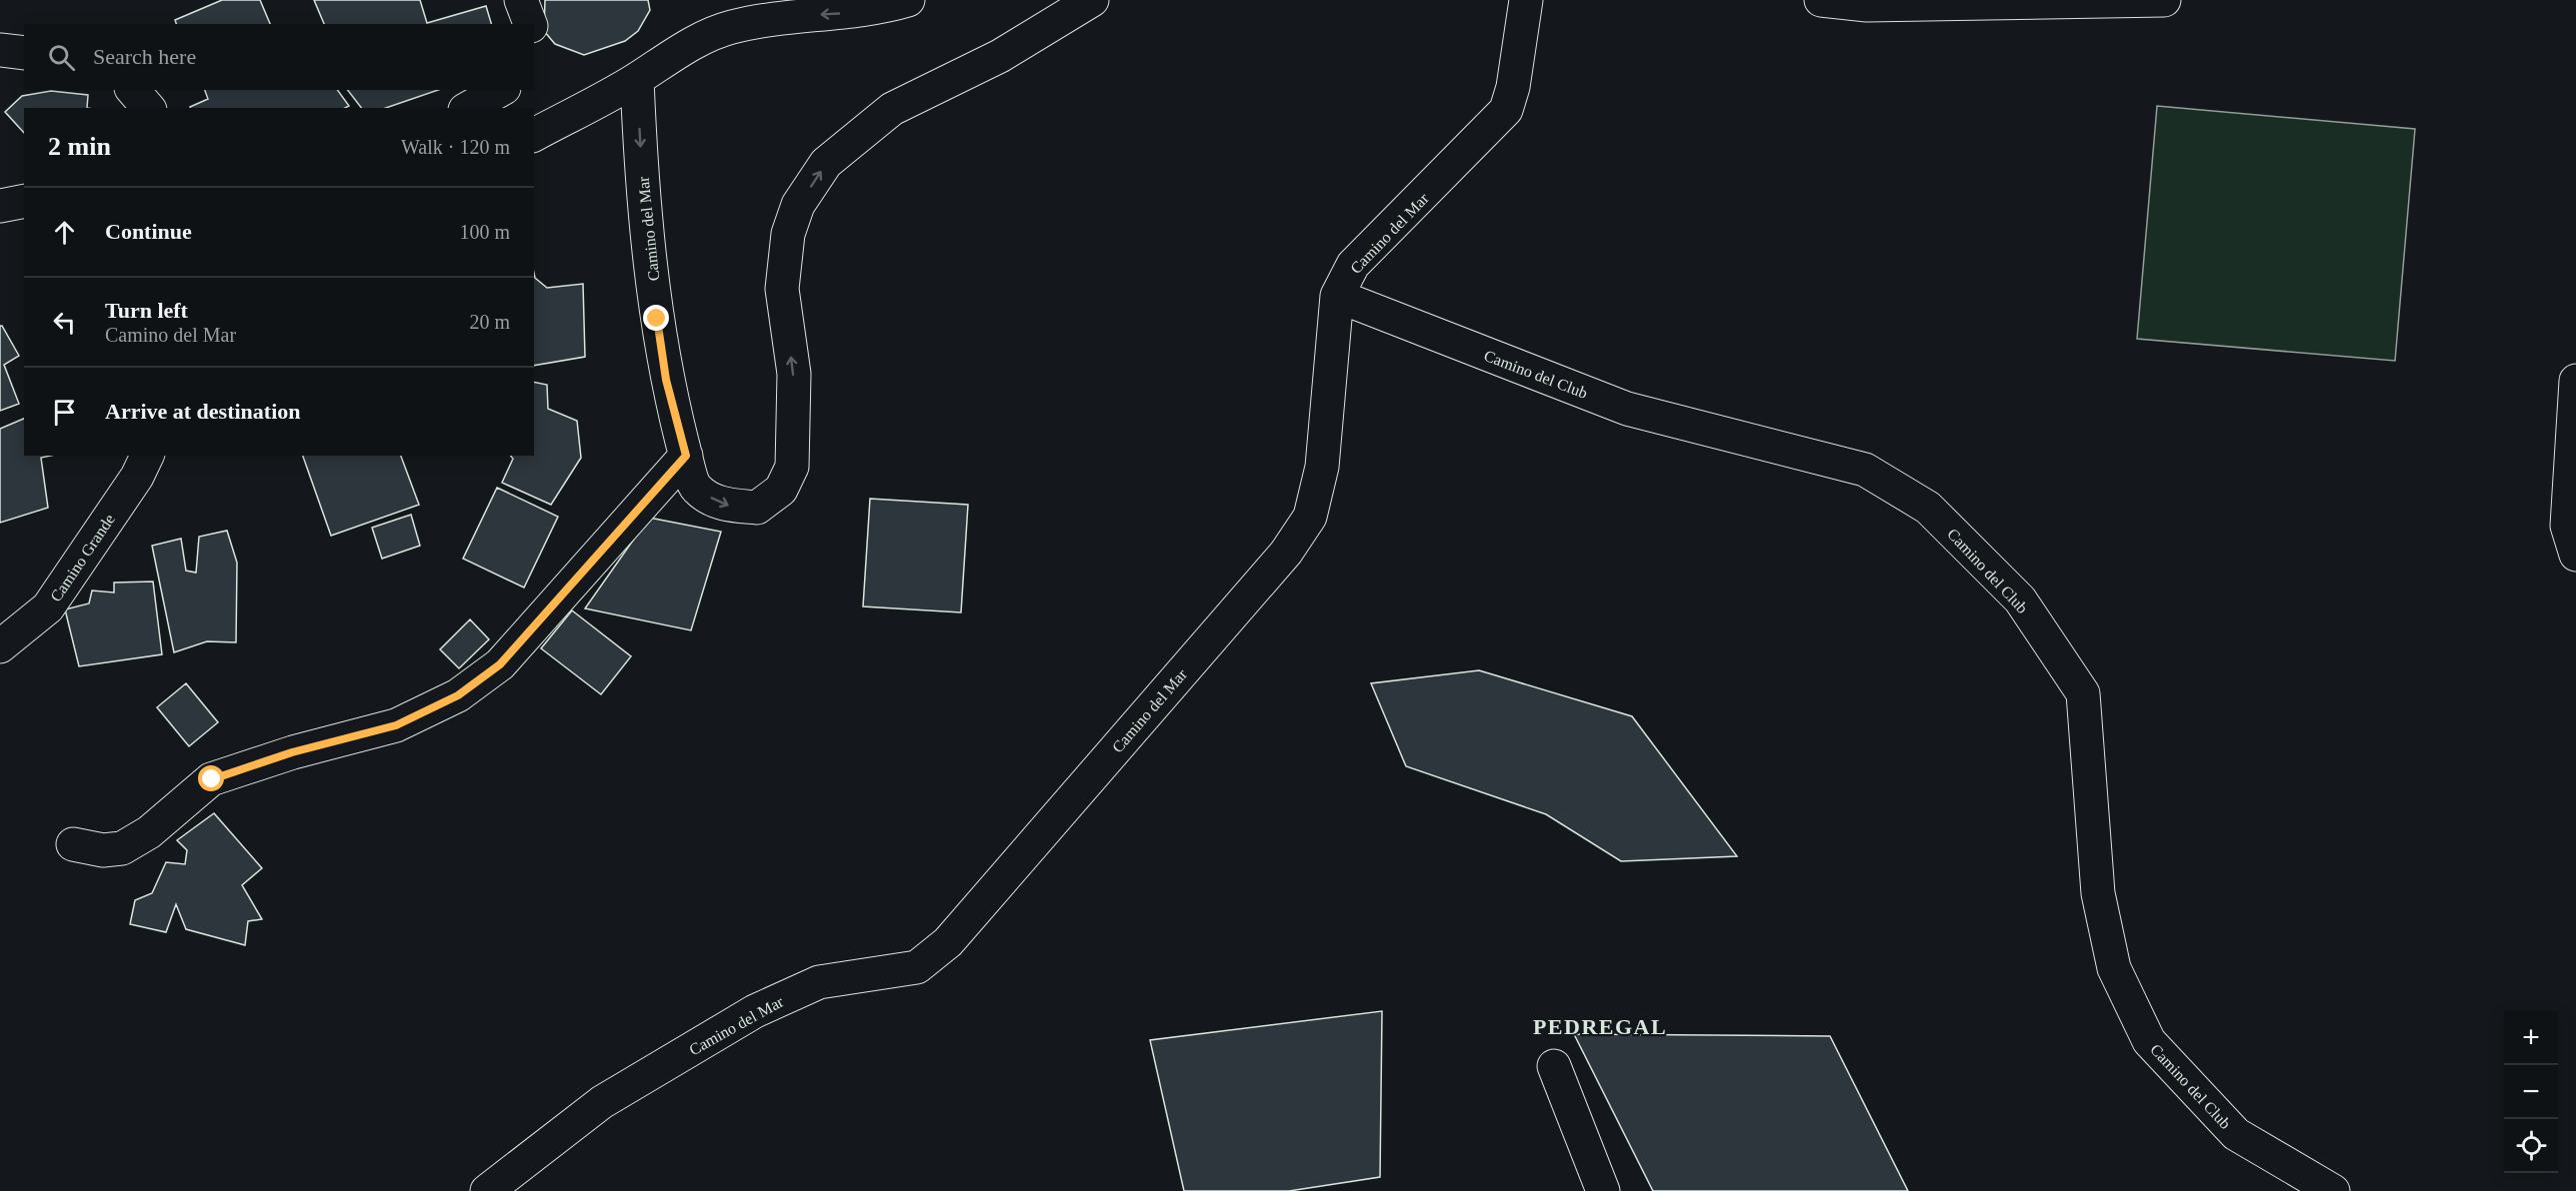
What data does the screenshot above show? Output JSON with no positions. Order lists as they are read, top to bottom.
{
  "streets": {
    "street": ["Camino del Mar", "Camino del Club", "Camino Grande"]
  },
  "crossings": [
    ["Camino del Mar", "Camino del Club"]
  ],
  "districts": ["PEDREGAL"],
  "page": {
    "search": "Search here",
    "heading": ["2 min", "Walk · 120 m"],
    "list": [
      ["Continue", "100 m"],
      ["Turn left", "Camino del Mar", "20 m"],
      "Arrive at destination"
    ],
    "map_buttons": ["+", "−"]
  }
}
